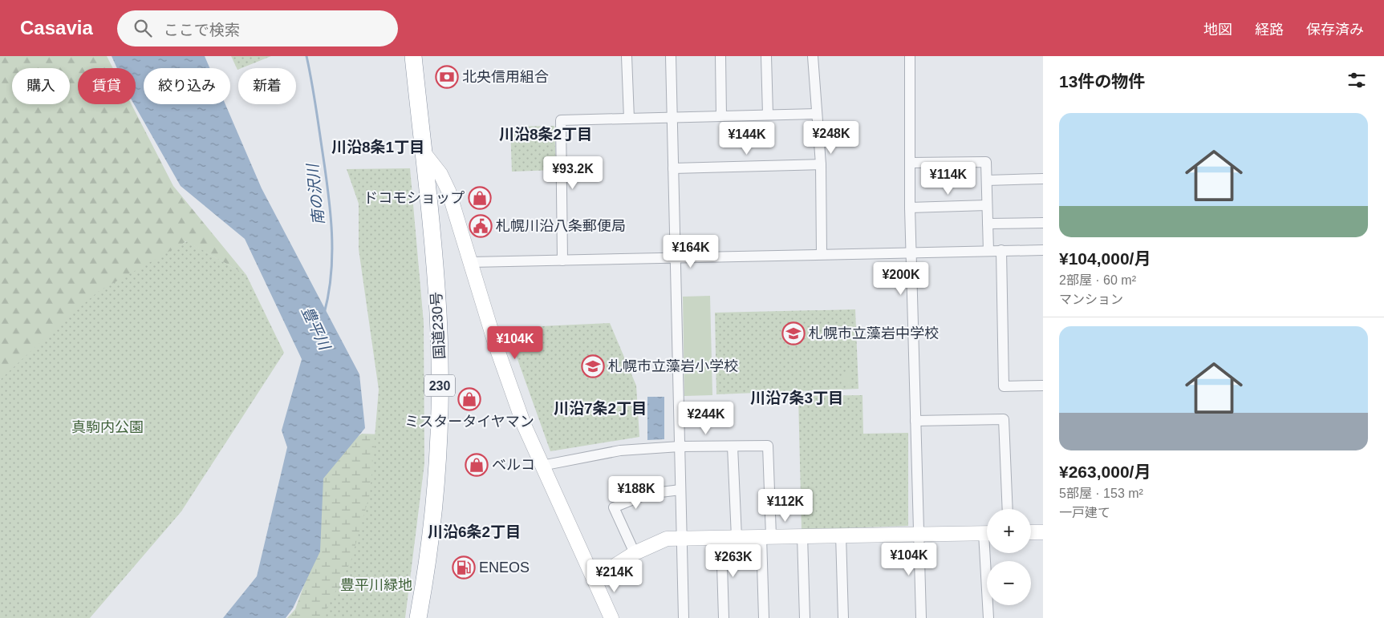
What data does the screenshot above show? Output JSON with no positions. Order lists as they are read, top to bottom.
{
  "streets": {
    "highway": ["国道230号", "230"]
  },
  "districts": [
    "川沿8条2丁目",
    "川沿8条1丁目",
    "川沿7条3丁目",
    "川沿7条2丁目",
    "川沿6条2丁目"
  ],
  "water": ["南の沢川", "豊平川"],
  "parks": ["真駒内公園", "豊平川緑地"],
  "places": {
    "bank": ["北央信用組合"],
    "shop": ["ドコモショップ", "ミスタータイヤマン", "ベルコ"],
    "public building": ["札幌川沿八条郵便局"],
    "school or university": ["札幌市立藻岩中学校", "札幌市立藻岩小学校"],
    "fuel station": ["ENEOS"]
  },
  "page": {
    "header": "Casavia",
    "search": "ここで検索",
    "nav": ["地図", "経路", "保存済み"],
    "heading": "13件の物件",
    "chip": [
      "購入",
      "賃貸",
      "絞り込み",
      "新着"
    ],
    "list": [
      {
        "name": "¥104,000/月",
        "note": "2部屋 · 60 m² · マンション"
      },
      {
        "name": "¥263,000/月",
        "note": "5部屋 · 153 m² · 一戸建て"
      }
    ],
    "price": [
      "¥248K",
      "¥144K",
      "¥93.2K",
      "¥114K",
      "¥164K",
      "¥200K",
      "¥104K",
      "¥244K",
      "¥188K",
      "¥112K",
      "¥104K",
      "¥263K",
      "¥214K"
    ],
    "map_buttons": ["+", "−"]
  }
}
